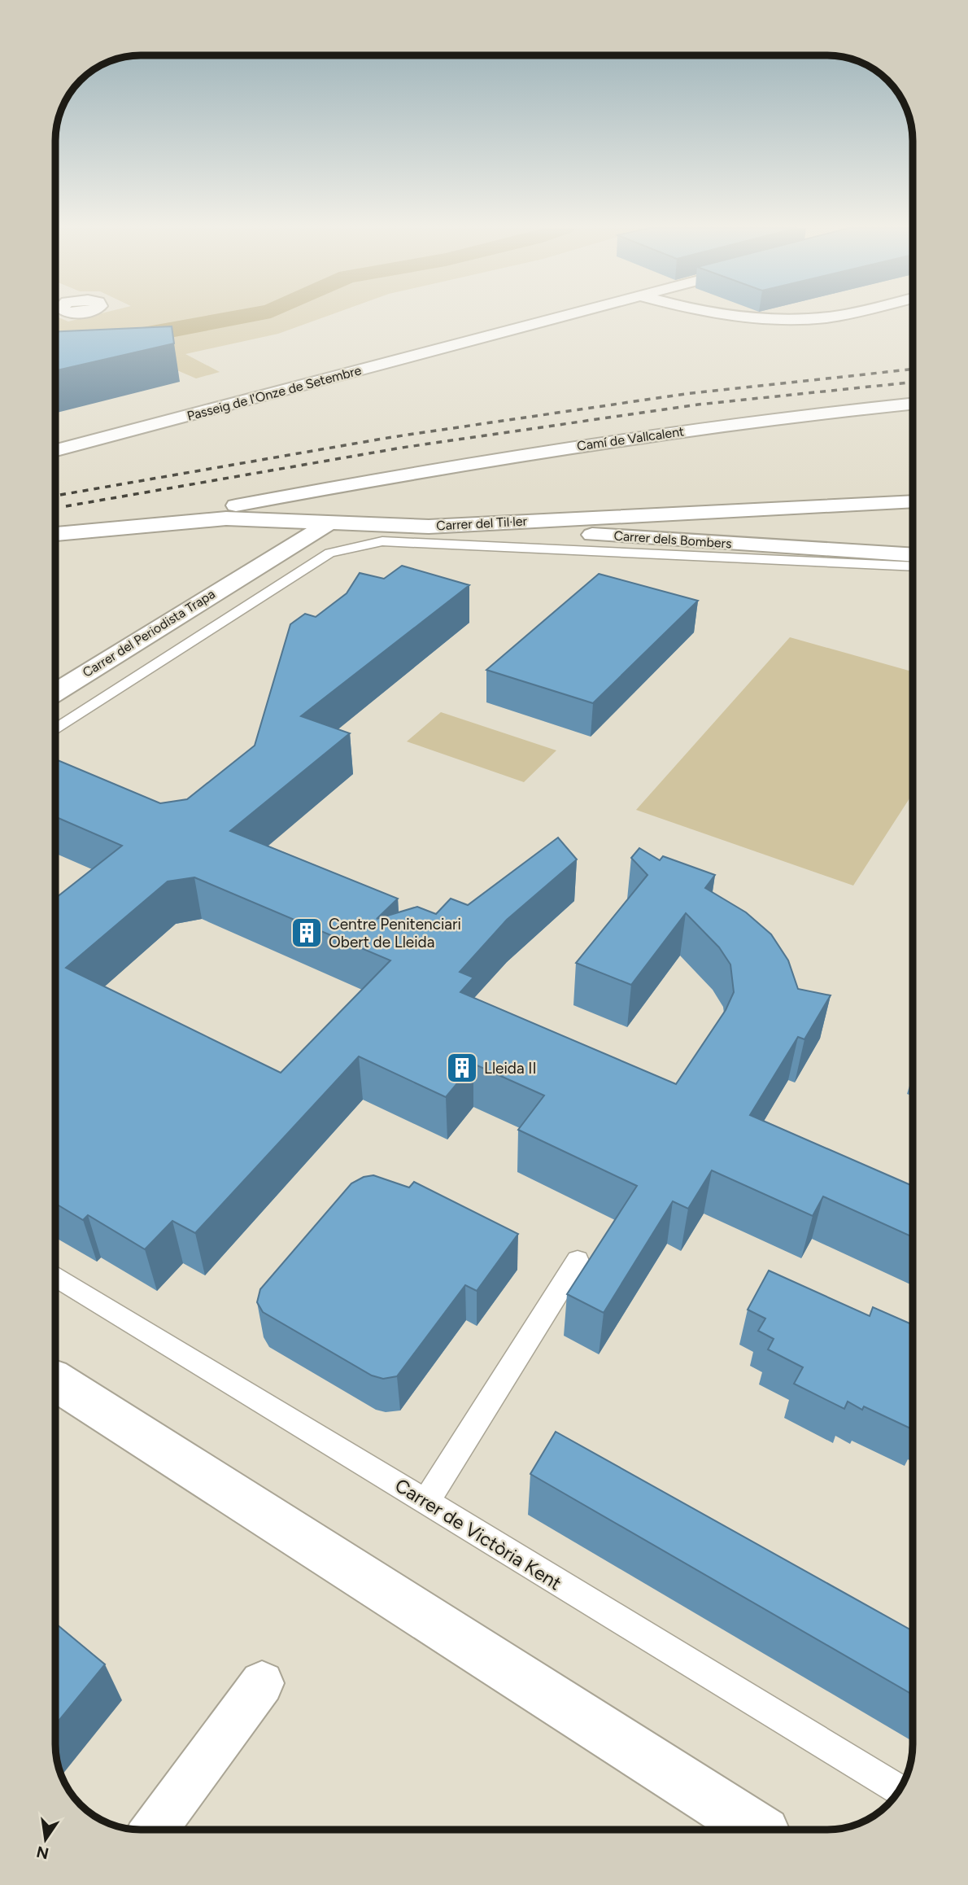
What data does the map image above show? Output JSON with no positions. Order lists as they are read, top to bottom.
{
  "streets": {
    "street": [
      "Passeig de l'Onze de Setembre",
      "Camí de Vallcalent",
      "Carrer del Til·ler",
      "Carrer dels Bombers",
      "Carrer del Periodista Trapa"
    ],
    "lane": ["Carrer de Victòria Kent"]
  },
  "crossings": [
    ["Camí de Vallcalent", "Carrer del Til·ler"],
    ["Carrer del Til·ler", "Carrer dels Bombers"],
    ["Carrer del Til·ler", "Carrer del Periodista Trapa"]
  ],
  "places": {
    "building": ["Centre Penitenciari Obert de Lleida", "Lleida II"]
  },
  "north": "bottom"
}
